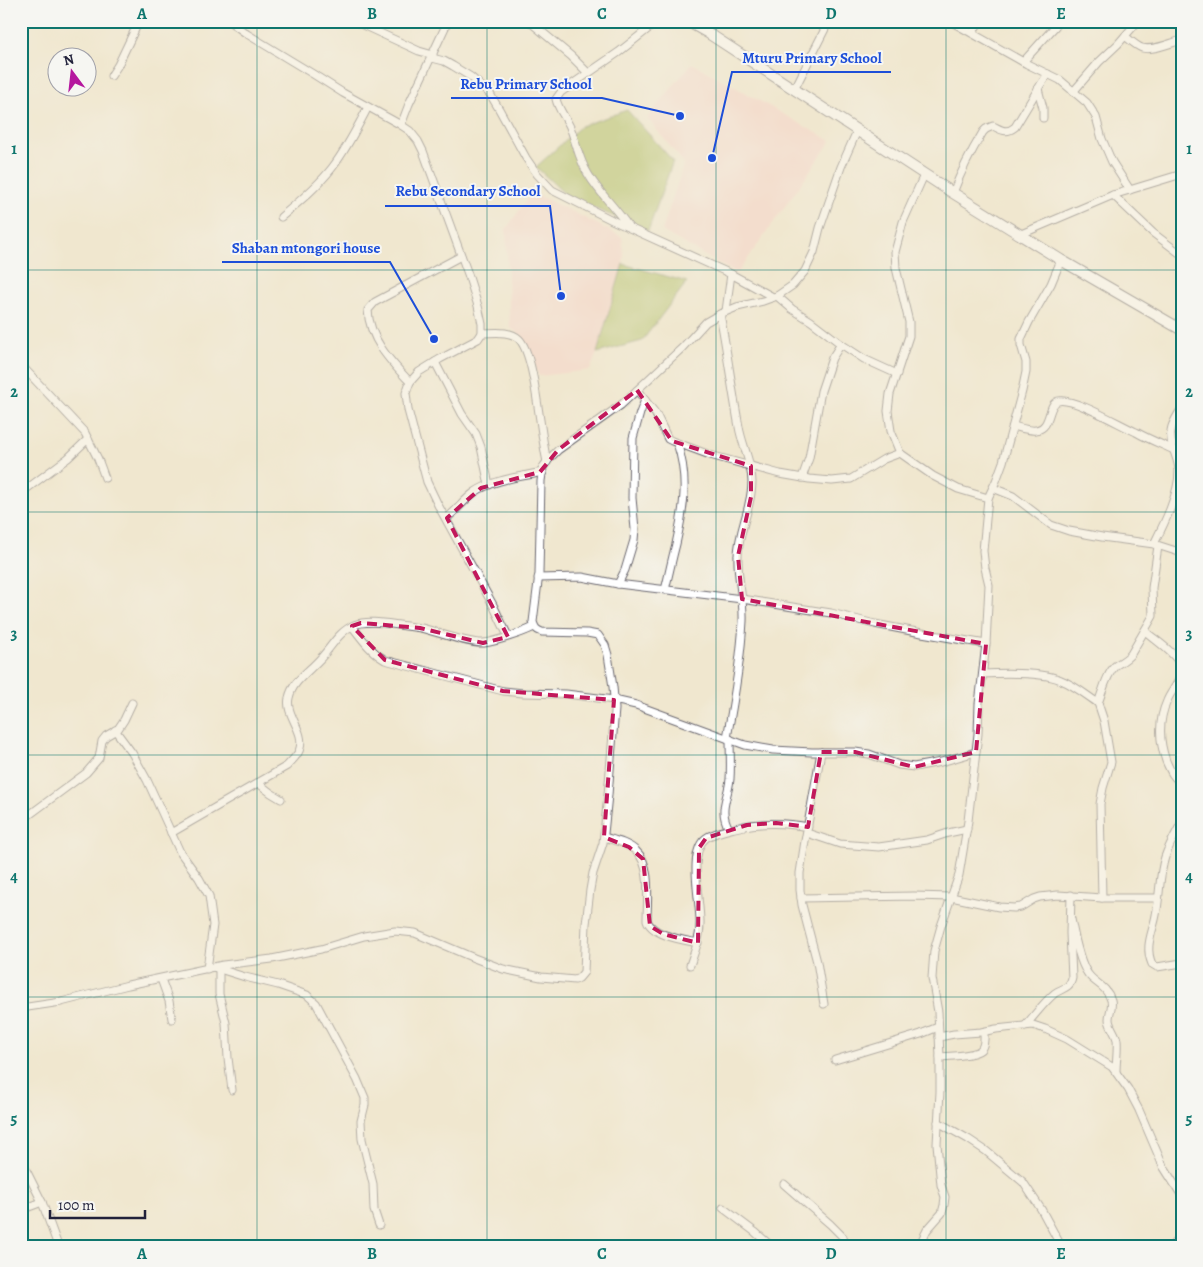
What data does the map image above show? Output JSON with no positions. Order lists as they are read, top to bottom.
{
  "places": [
    "Rebu Primary School",
    "Mturu Primary School",
    "Rebu Secondary School",
    "Shaban mtongori house"
  ],
  "scale_bar": "100 m",
  "north": "top",
  "grid": {
    "columns": [
      "A",
      "B",
      "C",
      "D",
      "E"
    ],
    "rows": [
      "1",
      "2",
      "3",
      "4",
      "5"
    ]
  }
}
